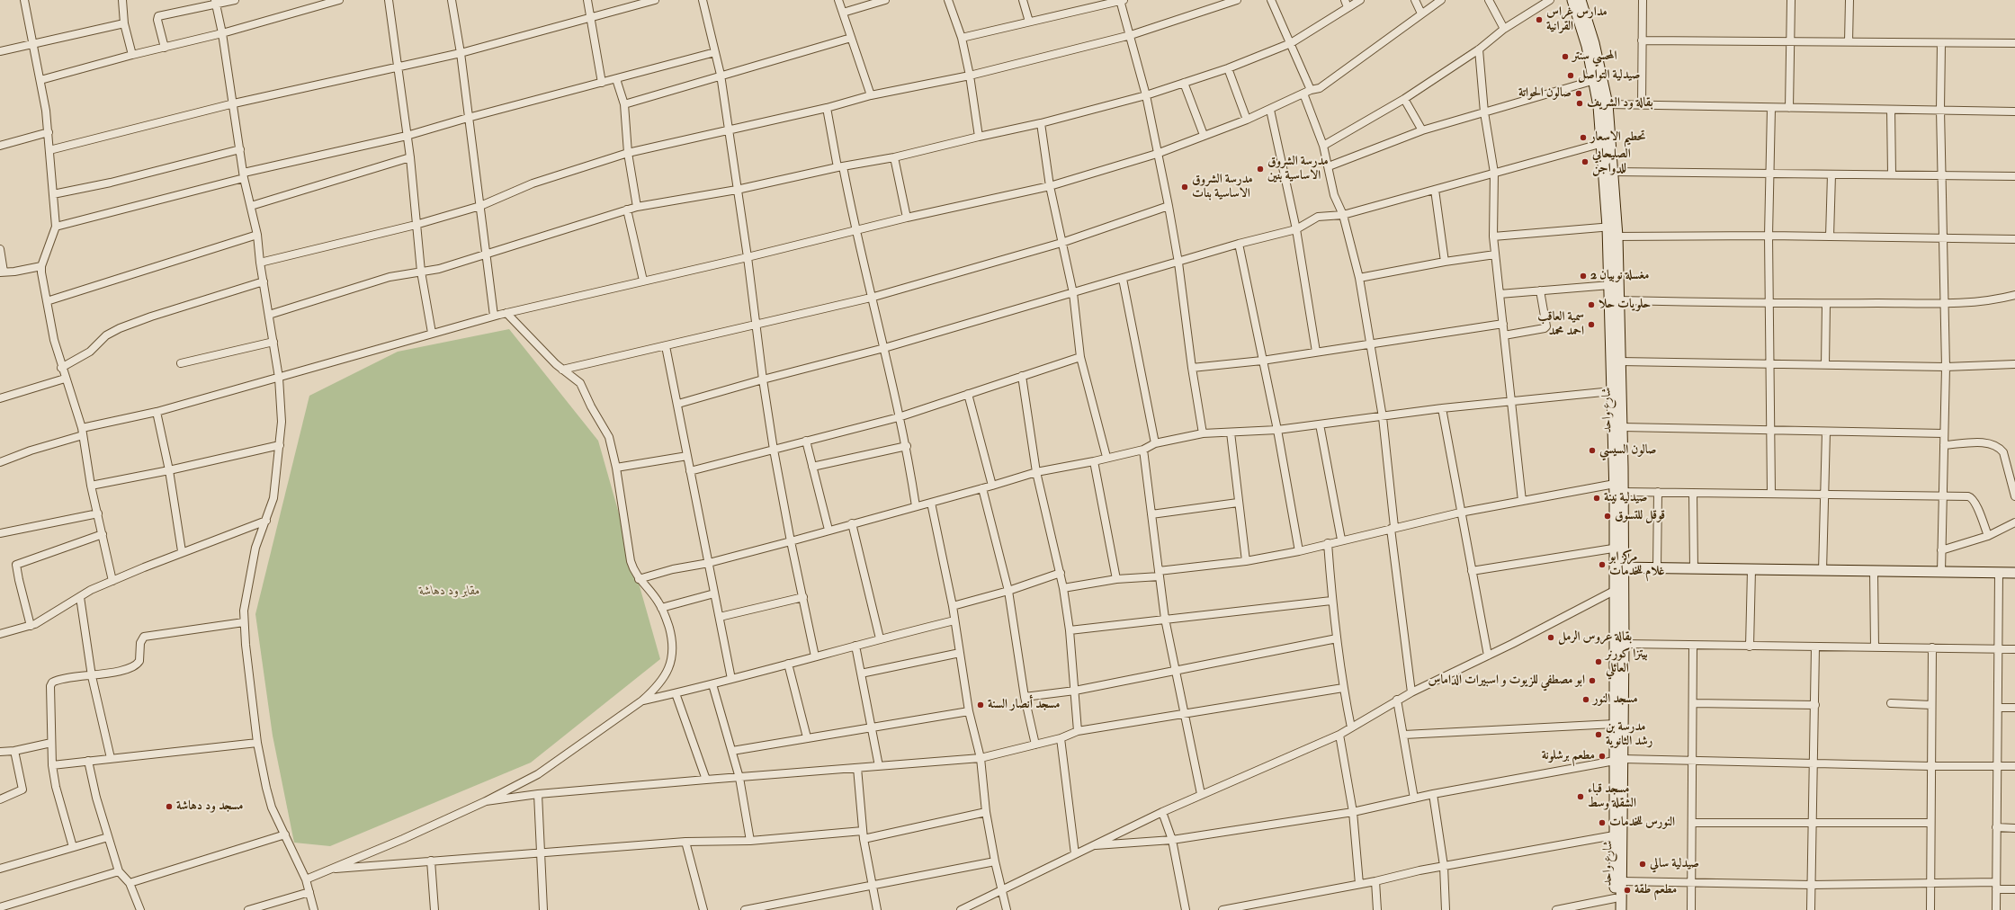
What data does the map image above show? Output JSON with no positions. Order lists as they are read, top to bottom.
{
  "streets": {
    "street": ["شارع واحد"]
  },
  "parks": ["مقابر ود دهاشة"],
  "places": [
    "مدارس غراس القرانية",
    "المحسي سنتر",
    "صيدلية التواصل",
    "صالون الحواتة",
    "بقالة ود الشريف",
    "تحطيم الاسعار",
    "الصليحابي للدواجن",
    "مدرسة الشروق الاساسية بنين",
    "مدرسة الشروق الاساسية بنات",
    "مغسلة نوبيان 2",
    "حلويات حلا",
    "سمية العاقب احمد محمد",
    "صالون السيسي",
    "صيدلية نينة",
    "قوقل للتسوق",
    "مركز ابو غلام للخدمات",
    "بقالة عروس الرمل",
    "بيتزا كورنر العائلي",
    "ابو مصطفي للزيوت و اسبيرات الداماس",
    "مسجد النور",
    "مسجد أنصار السنة",
    "مدرسة بن رشد الثانوية",
    "مطعم برشلونة",
    "مسجد قباء الشقلة وسط",
    "مسجد ود دهاشة",
    "النورس للخدمات",
    "صيدلية سالي",
    "مطعم طقة"
  ]
}
